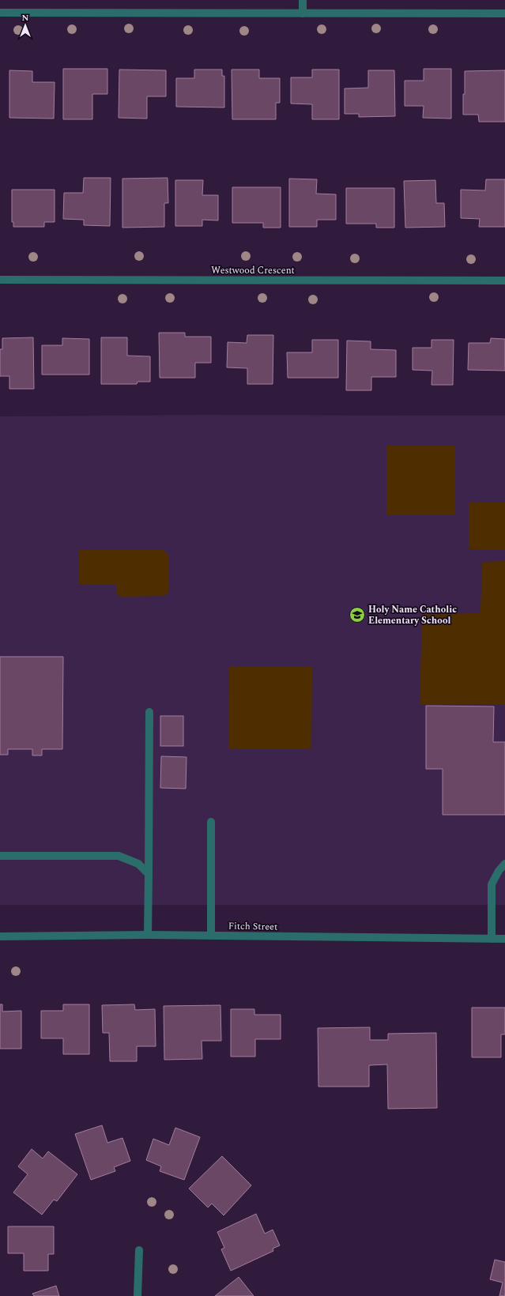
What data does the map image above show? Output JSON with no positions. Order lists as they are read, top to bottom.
{
  "streets": {
    "street": ["Westwood Crescent", "Fitch Street"]
  },
  "places": {
    "school or university": ["Holy Name Catholic Elementary School"]
  },
  "north": "top"
}
